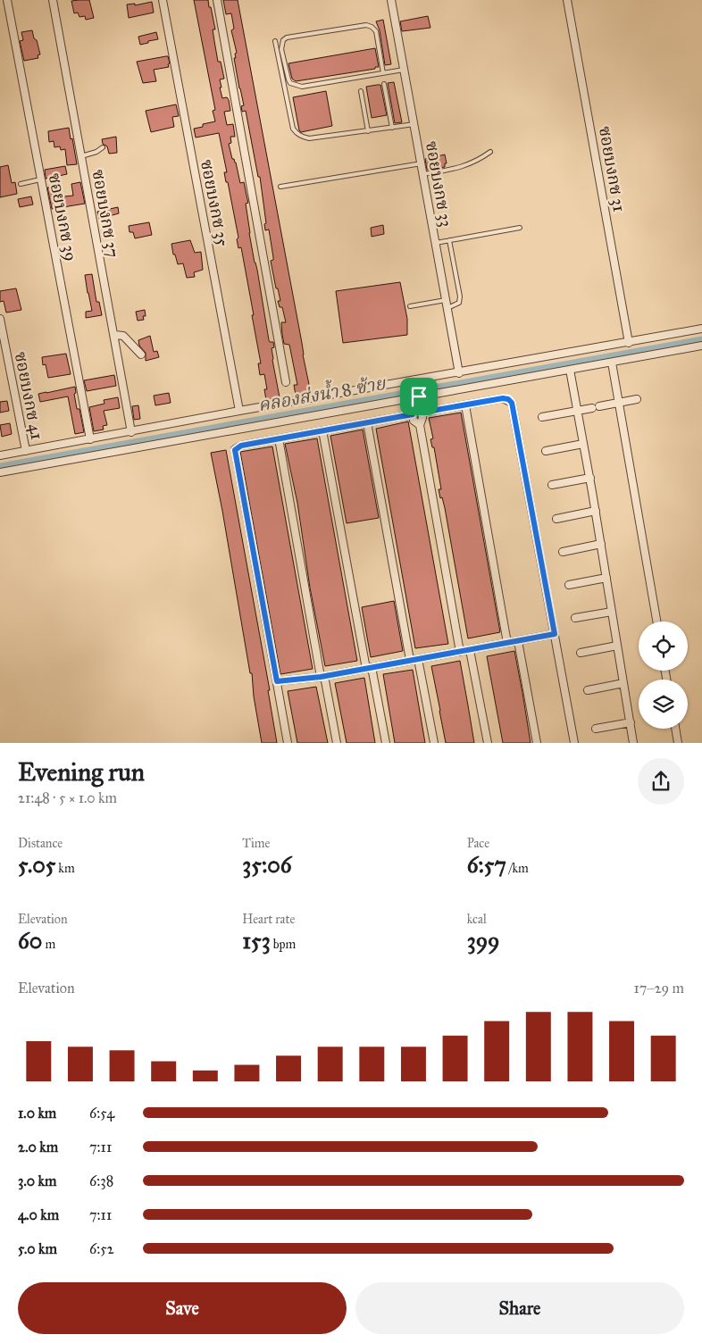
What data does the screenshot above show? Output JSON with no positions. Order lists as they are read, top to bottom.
{
  "streets": {
    "street": [
      "ซอยบงกช 31",
      "ซอยบงกช 33",
      "ซอยบงกช 35",
      "ซอยบงกช 37",
      "ซอยบงกช 39",
      "ซอยบงกช 41"
    ]
  },
  "water": ["คลองส่งน้ำ 8 ซ้าย"],
  "page": {
    "heading": ["Evening run", "21:48 · 5 × 1.0 km"],
    "stats": [
      ["Distance", "5.05 km"],
      ["Time", "35:06"],
      ["Pace", "6:57 /km"],
      ["Elevation", "60 m"],
      ["Heart rate", "153 bpm"],
      ["kcal", "399"]
    ],
    "chart": ["Elevation", "17–29 m"],
    "list": [
      {
        "name": "1.0 km",
        "note": "6:54"
      },
      {
        "name": "2.0 km",
        "note": "7:11"
      },
      {
        "name": "3.0 km",
        "note": "6:38"
      },
      {
        "name": "4.0 km",
        "note": "7:11"
      },
      {
        "name": "5.0 km",
        "note": "6:52"
      }
    ],
    "buttons": ["Save", "Share"]
  }
}
